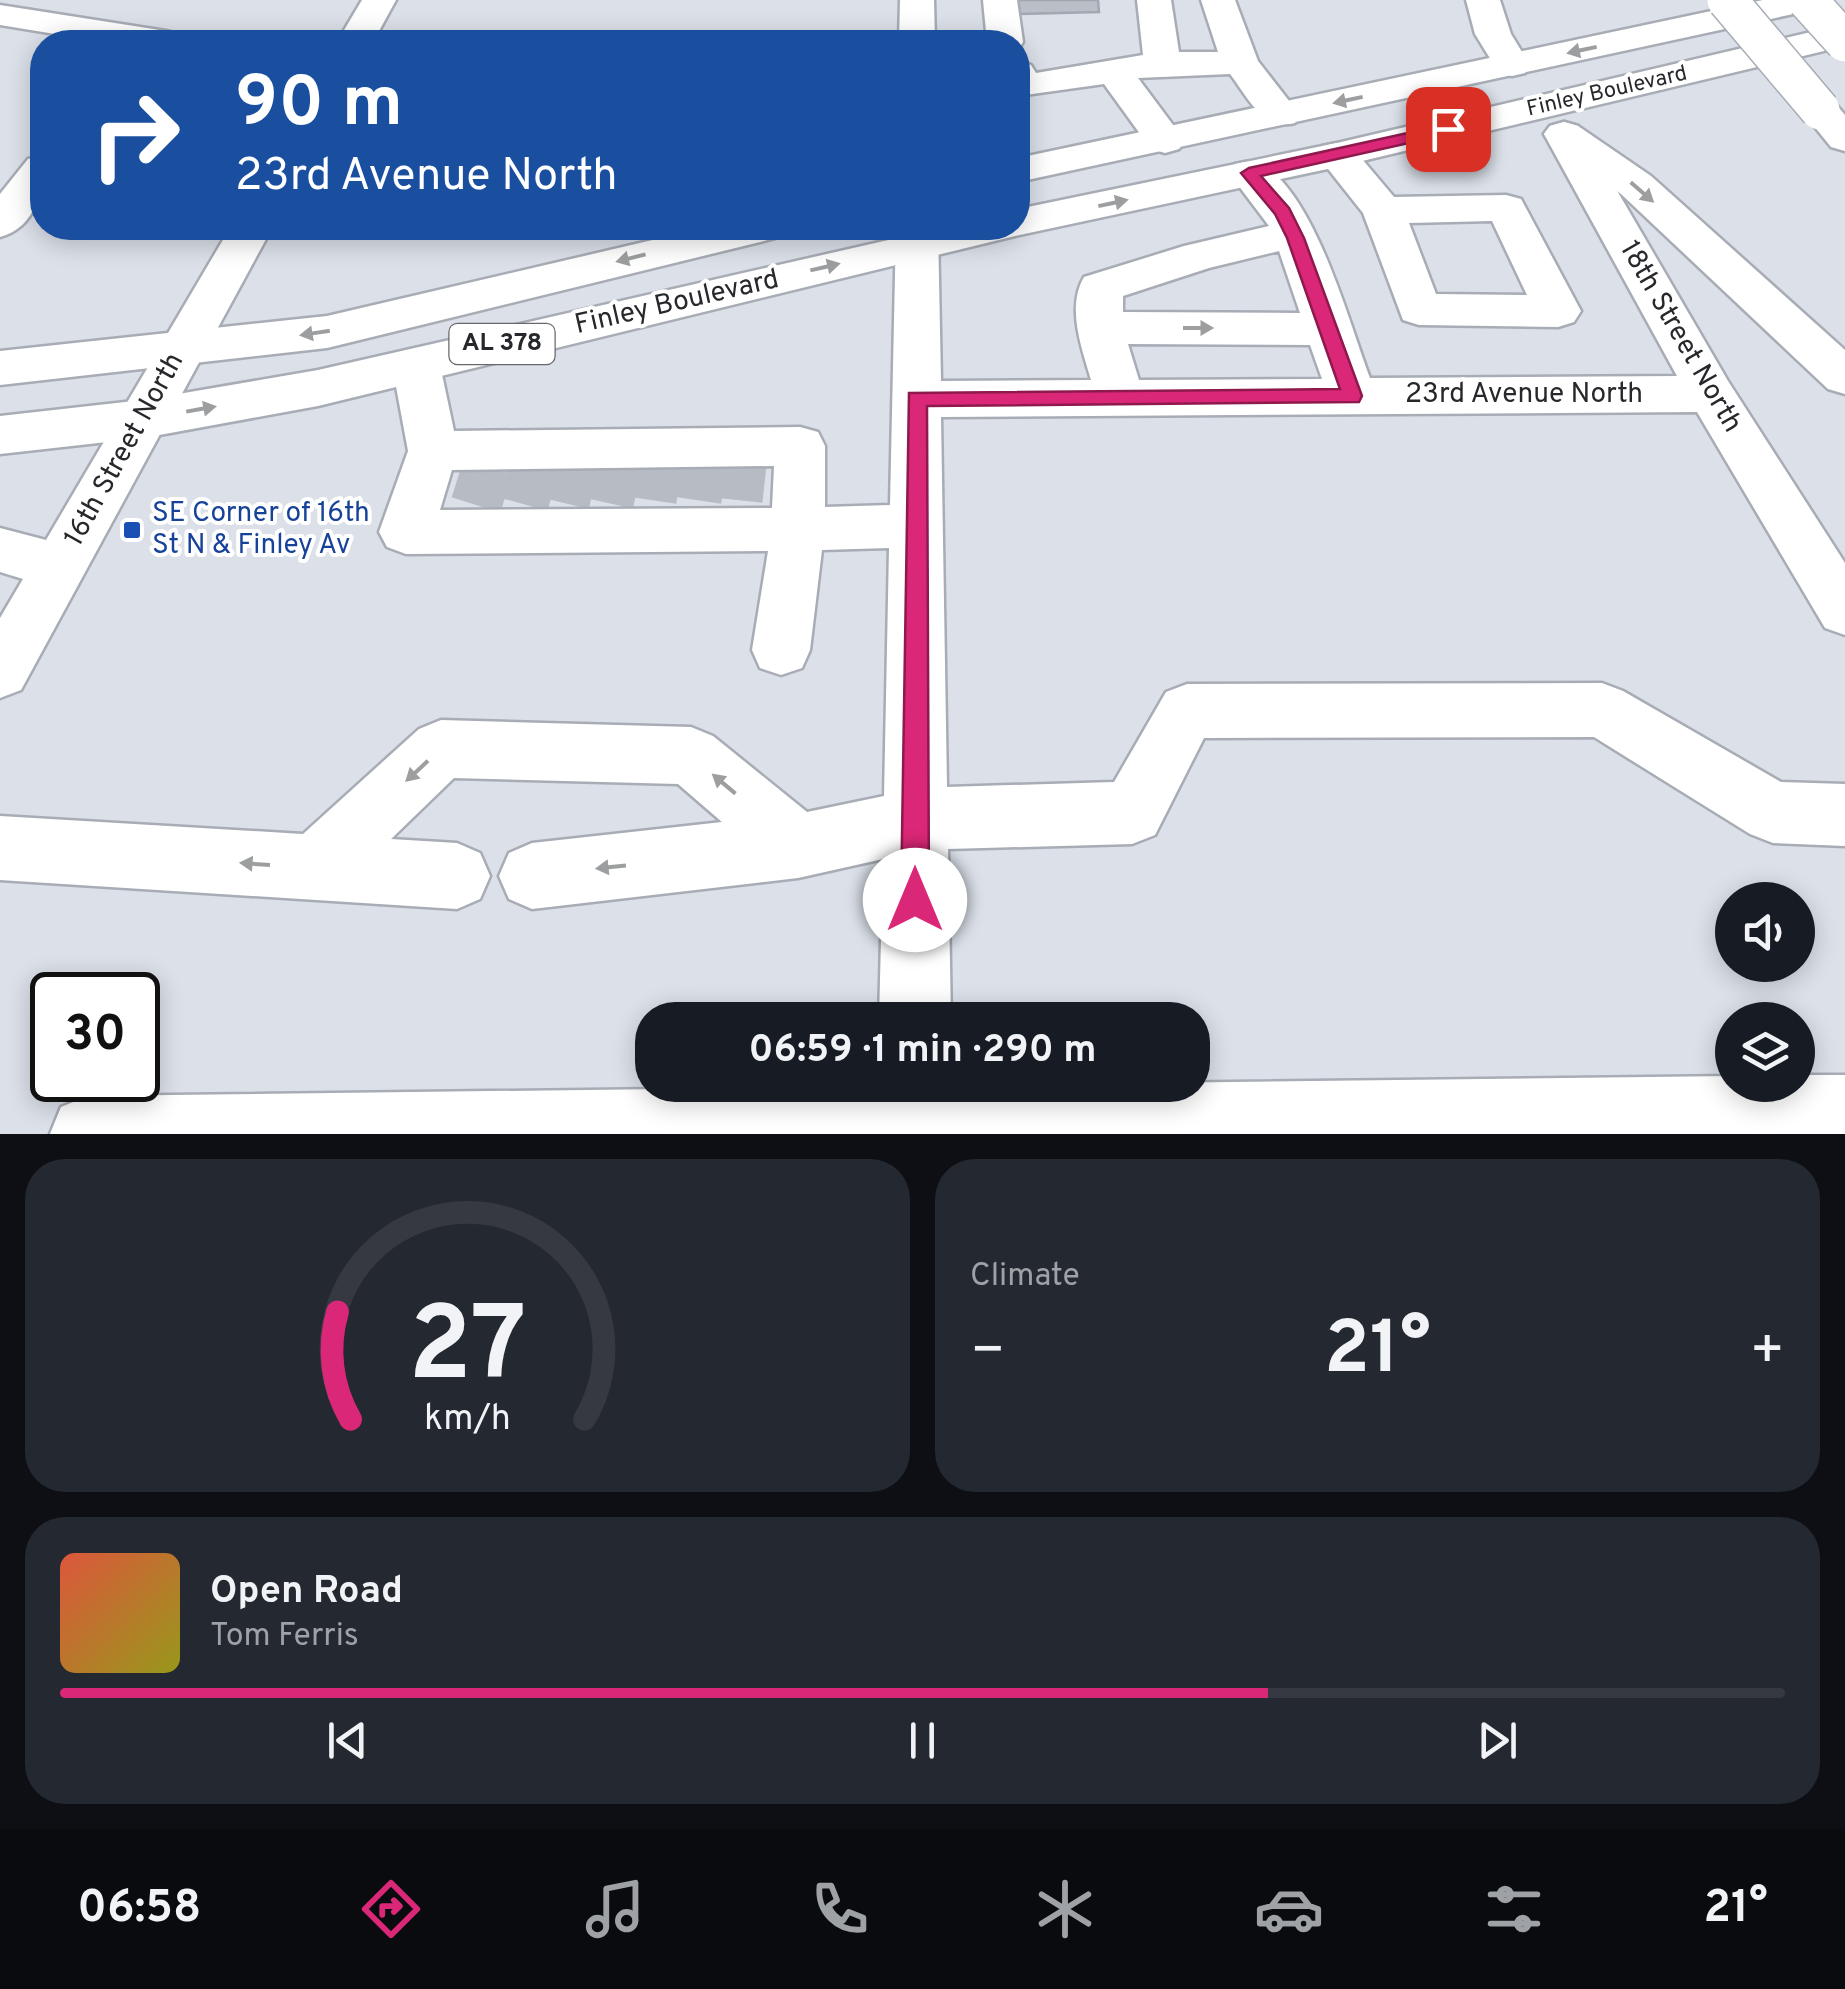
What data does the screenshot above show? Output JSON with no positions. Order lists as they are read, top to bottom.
{
  "streets": {
    "main road": [
      "Finley Boulevard",
      "18th Street North",
      "AL 378",
      "23rd Avenue North",
      "16th Street North"
    ]
  },
  "crossings": [
    ["Finley Boulevard", "18th Street North"],
    ["Finley Boulevard", "16th Street North"],
    ["18th Street North", "23rd Avenue North"]
  ],
  "places": {
    "transit": ["SE Corner of 16th St N & Finley Av"]
  },
  "page": {
    "turn": ["90 m", "23rd Avenue North"],
    "limit": "30",
    "trip": "06:59 · 1 min · 290 m",
    "tile": "Climate",
    "heat": ["−", "21°", "+"],
    "song": ["Open Road", "Tom Ferris"],
    "tabs": ["06:58", "21°"],
    "gauge": ["27", "km/h"]
  }
}
